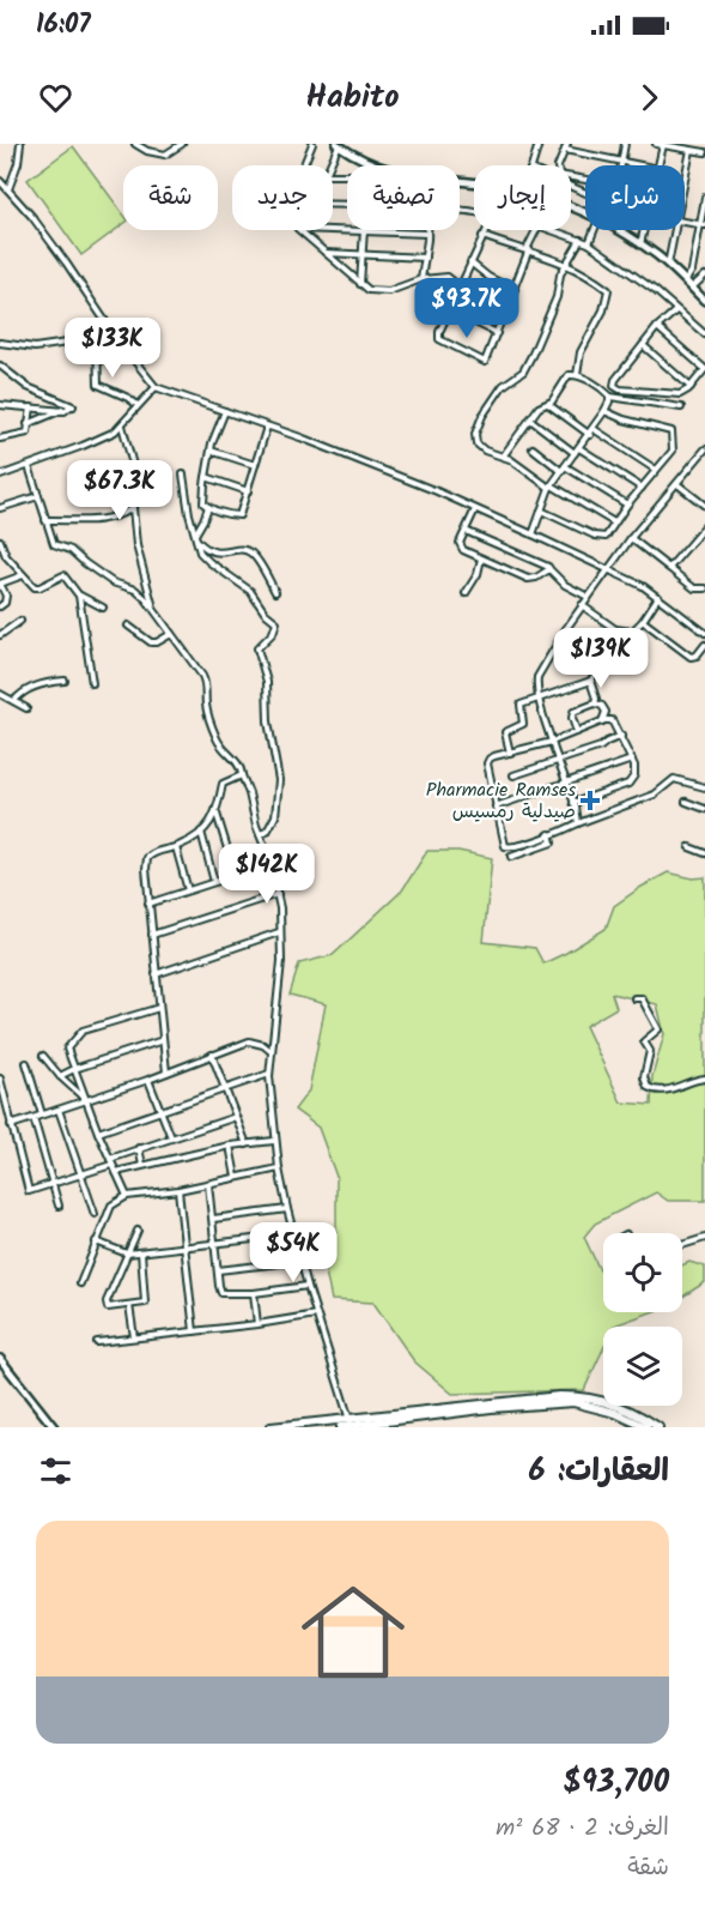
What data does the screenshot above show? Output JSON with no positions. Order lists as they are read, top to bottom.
{
  "places": {
    "health": ["Pharmacie Ramses صيدلية رمسيس"]
  },
  "page": {
    "status": "16:07",
    "header": "Habito",
    "chip": [
      "شراء",
      "إيجار",
      "تصفية",
      "جديد",
      "شقة"
    ],
    "price": [
      "$93.7K",
      "$133K",
      "$67.3K",
      "$139K",
      "$142K",
      "$54K"
    ],
    "heading": "العقارات: 6",
    "list": [
      {
        "name": "$93,700",
        "note": "الغرف: 2 · 68 m² · شقة"
      }
    ]
  }
}
